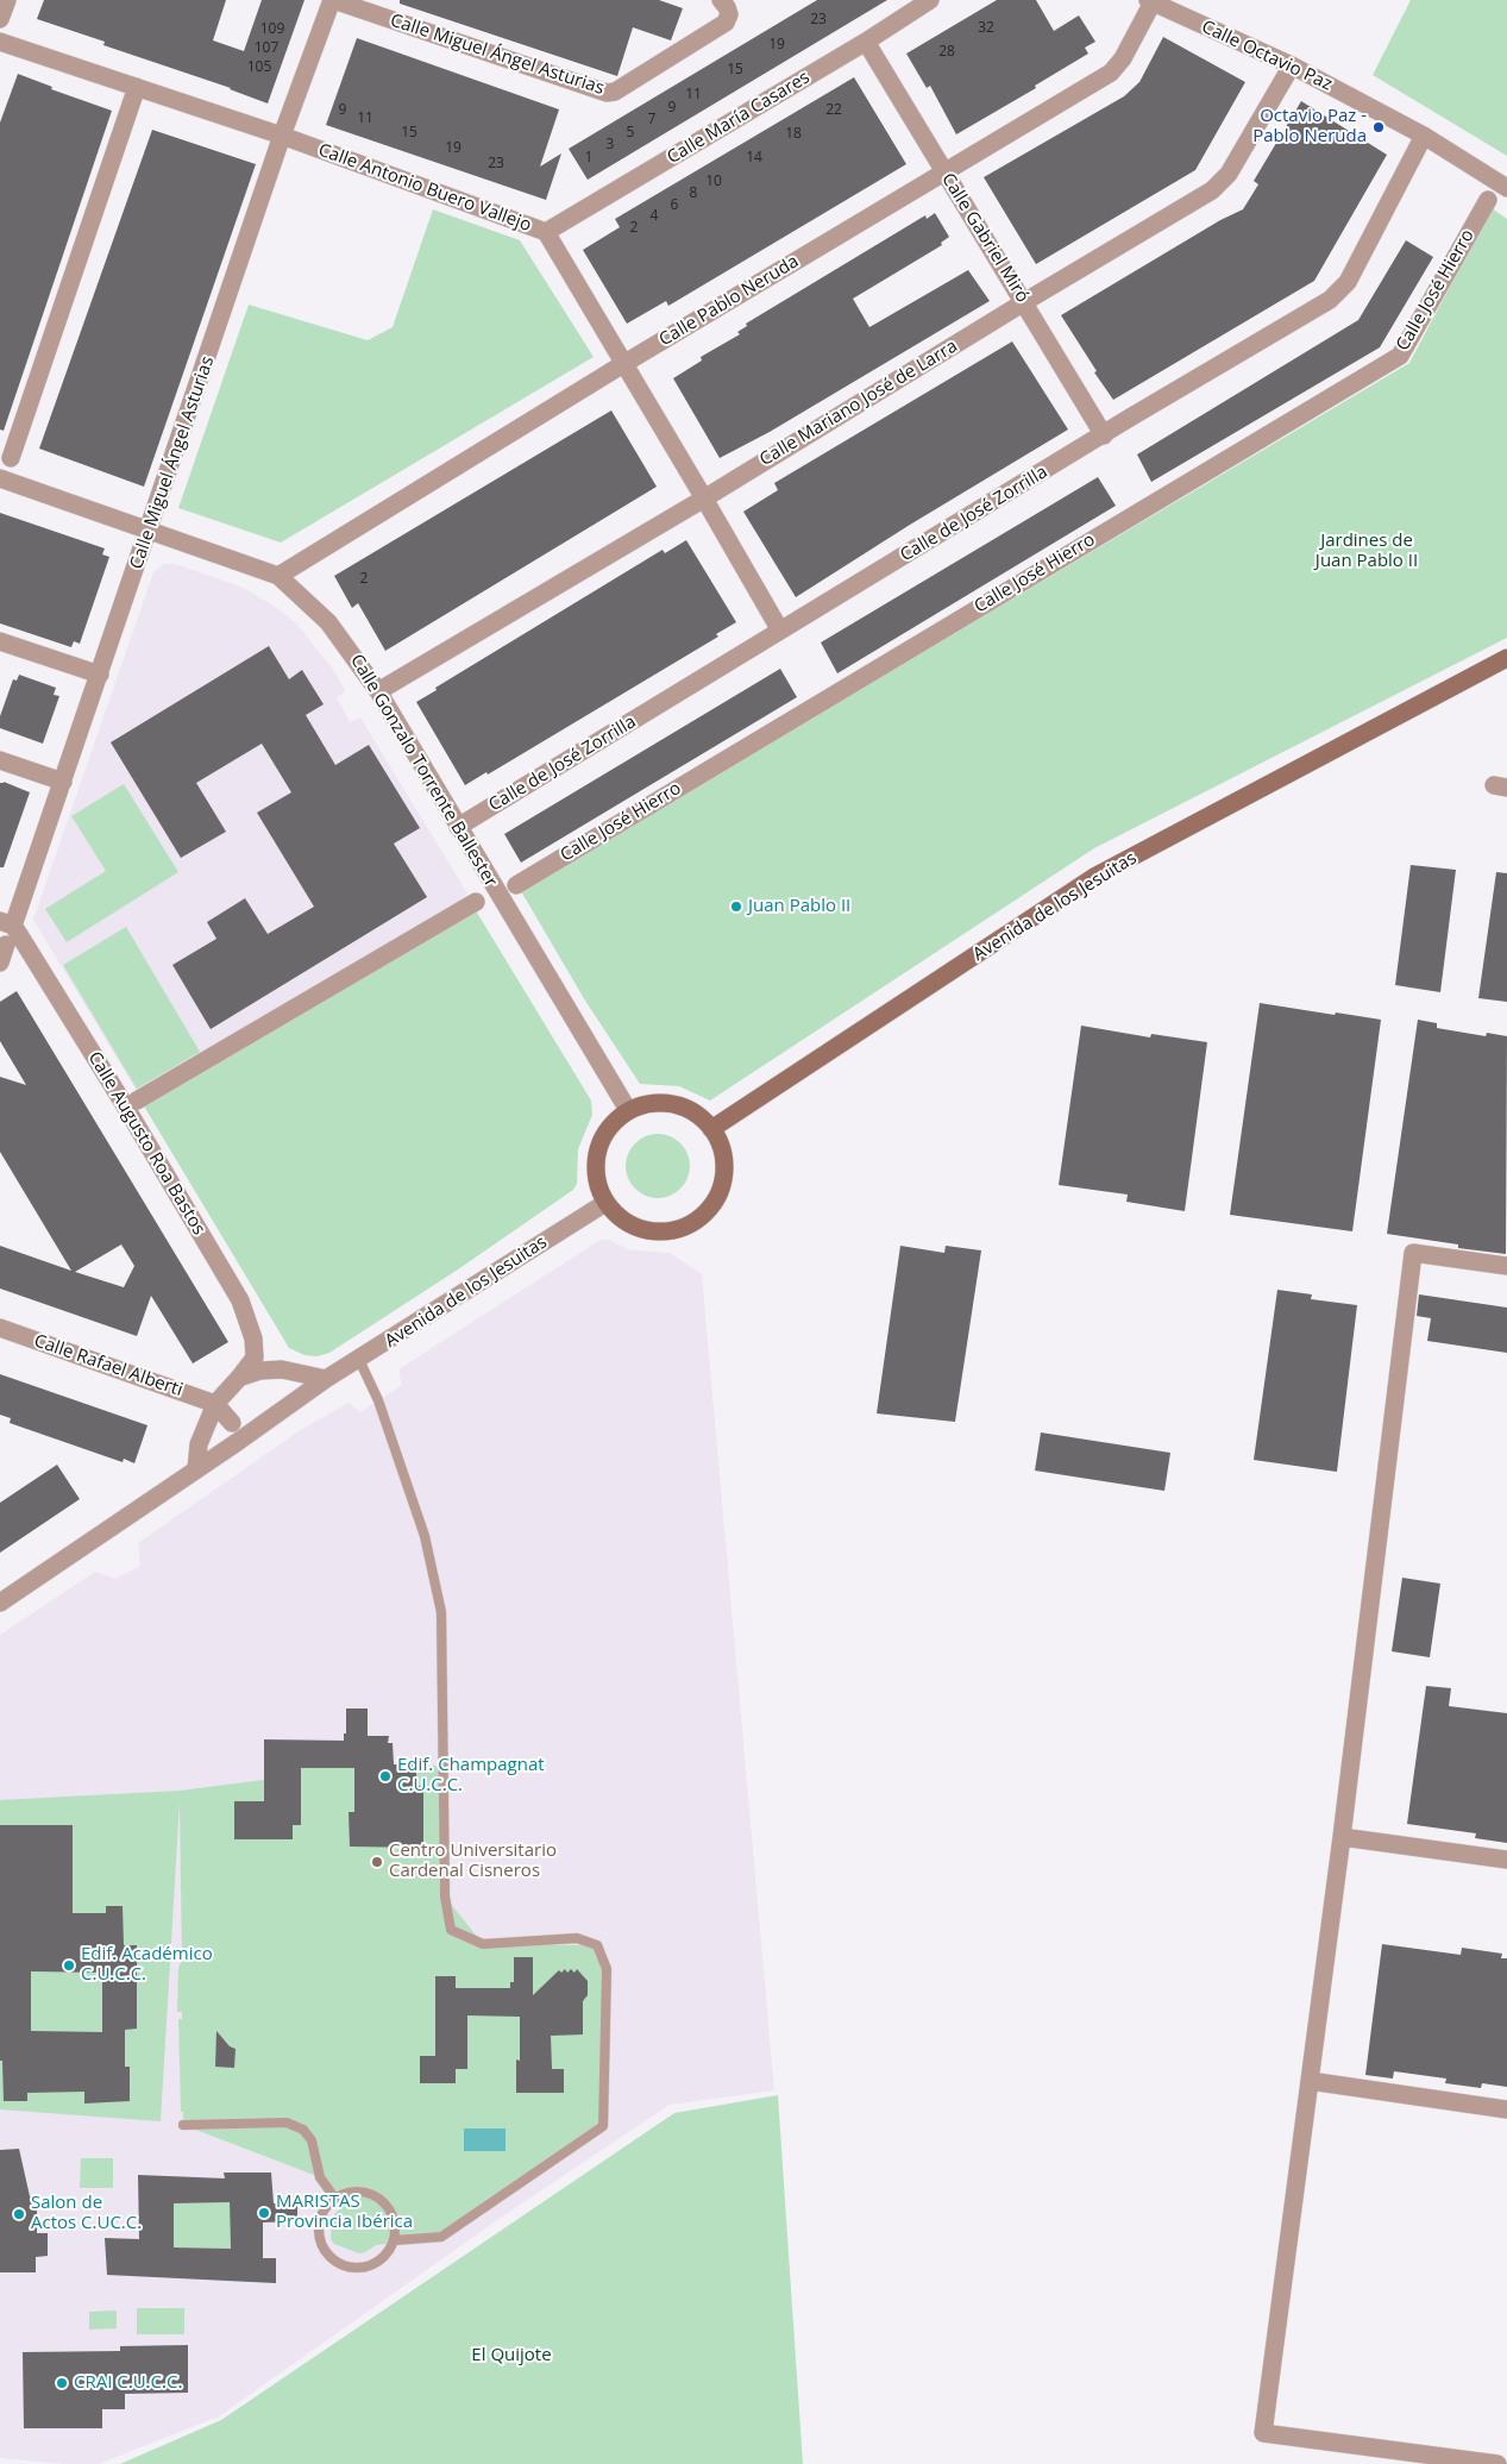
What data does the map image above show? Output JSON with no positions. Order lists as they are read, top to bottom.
{
  "streets": {
    "street": [
      "Calle Miguel Ángel Asturias",
      "Calle Octavio Paz",
      "Calle María Casares",
      "Calle Antonio Buero Vallejo",
      "Calle Gabriel Miró",
      "Calle José Hierro",
      "Calle Pablo Neruda",
      "Calle Mariano José de Larra",
      "Calle de José Zorrilla",
      "Calle Gonzalo Torrente Ballester",
      "Avenida de los Jesuitas",
      "Calle Augusto Roa Bastos",
      "Calle Rafael Alberti"
    ]
  },
  "crossings": [
    ["Calle Miguel Ángel Asturias", "Calle Antonio Buero Vallejo"],
    ["Calle Miguel Ángel Asturias", "Calle Gonzalo Torrente Ballester"],
    ["Calle Miguel Ángel Asturias", "Calle Augusto Roa Bastos"],
    ["Calle Octavio Paz", "Calle Pablo Neruda"],
    ["Calle Octavio Paz", "Calle Mariano José de Larra"],
    ["Calle Octavio Paz", "Calle de José Zorrilla"],
    ["Calle María Casares", "Calle Antonio Buero Vallejo"],
    ["Calle María Casares", "Calle Gabriel Miró"],
    ["Calle Antonio Buero Vallejo", "Calle Pablo Neruda"],
    ["Calle Antonio Buero Vallejo", "Calle Mariano José de Larra"],
    ["Calle Antonio Buero Vallejo", "Calle de José Zorrilla"],
    ["Calle Gabriel Miró", "Calle Pablo Neruda"],
    ["Calle Gabriel Miró", "Calle Mariano José de Larra"],
    ["Calle Gabriel Miró", "Calle de José Zorrilla"],
    ["Calle Pablo Neruda", "Calle Gonzalo Torrente Ballester"],
    ["Calle Mariano José de Larra", "Calle Gonzalo Torrente Ballester"],
    ["Calle de José Zorrilla", "Calle Gonzalo Torrente Ballester"],
    ["Calle Gonzalo Torrente Ballester", "Avenida de los Jesuitas"]
  ],
  "parks": ["Jardines de Juan Pablo II", "El Quijote"],
  "places": [
    "Octavio Paz - Pablo Neruda",
    "Juan Pablo II",
    "Edif. Champagnat C.U.C.C.",
    "Centro Universitario Cardenal Cisneros",
    "Edif. Académico C.U.C.C.",
    "MARISTAS Provincia Ibérica",
    "Salon de Actos C.UC.C.",
    "CRAI C.U.C.C."
  ],
  "house_numbers": [
    "23",
    "32",
    "109",
    "19",
    "107",
    "28",
    "105",
    "15",
    "11",
    "9",
    "9",
    "22",
    "11",
    "7",
    "15",
    "5",
    "18",
    "3",
    "19",
    "1",
    "14",
    "23",
    "10",
    "8",
    "6",
    "4",
    "2",
    "2"
  ]
}
